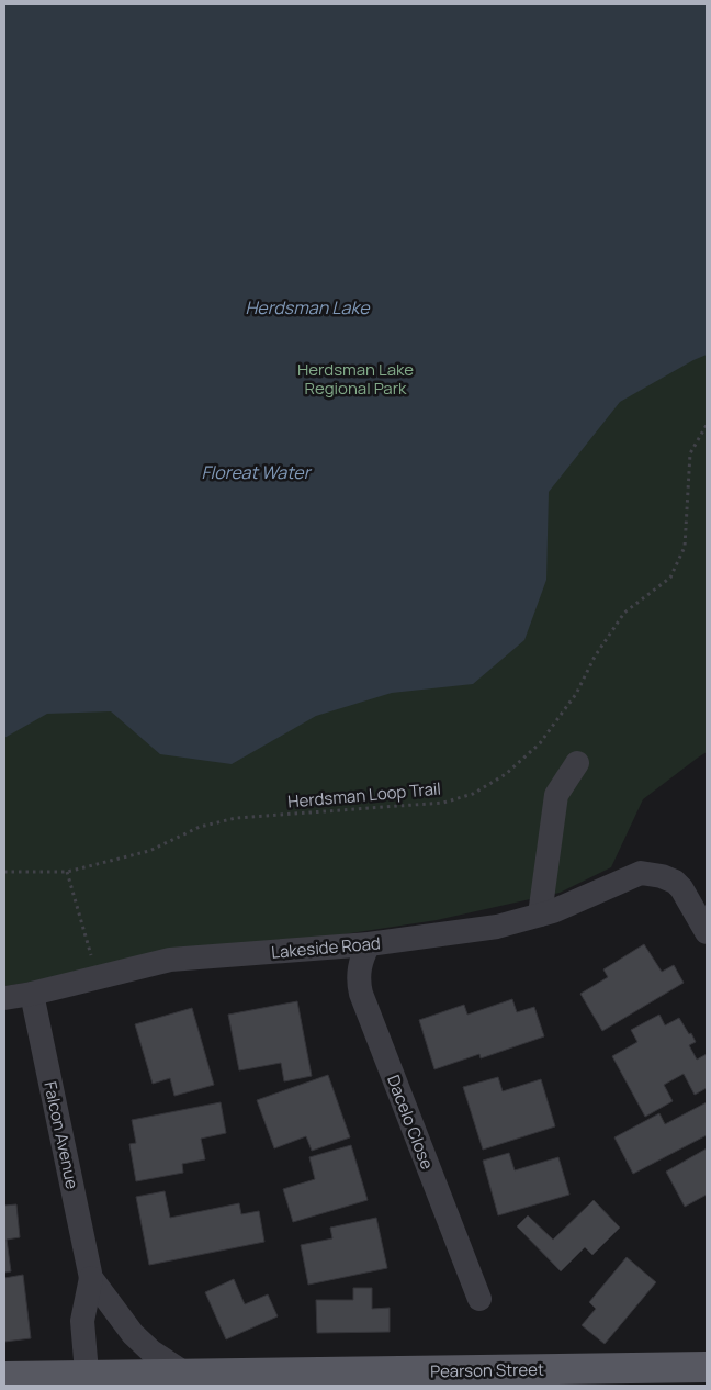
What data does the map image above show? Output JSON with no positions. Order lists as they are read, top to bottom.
{
  "streets": {
    "main road": ["Pearson Street"],
    "street": ["Lakeside Road", "Dacelo Close", "Falcon Avenue"],
    "path": ["Herdsman Loop Trail"]
  },
  "crossings": [
    ["Lakeside Road", "Dacelo Close"],
    ["Lakeside Road", "Falcon Avenue"],
    ["Falcon Avenue", "Pearson Street"]
  ],
  "water": ["Herdsman Lake", "Floreat Water"],
  "parks": ["Herdsman Lake Regional Park"]
}
